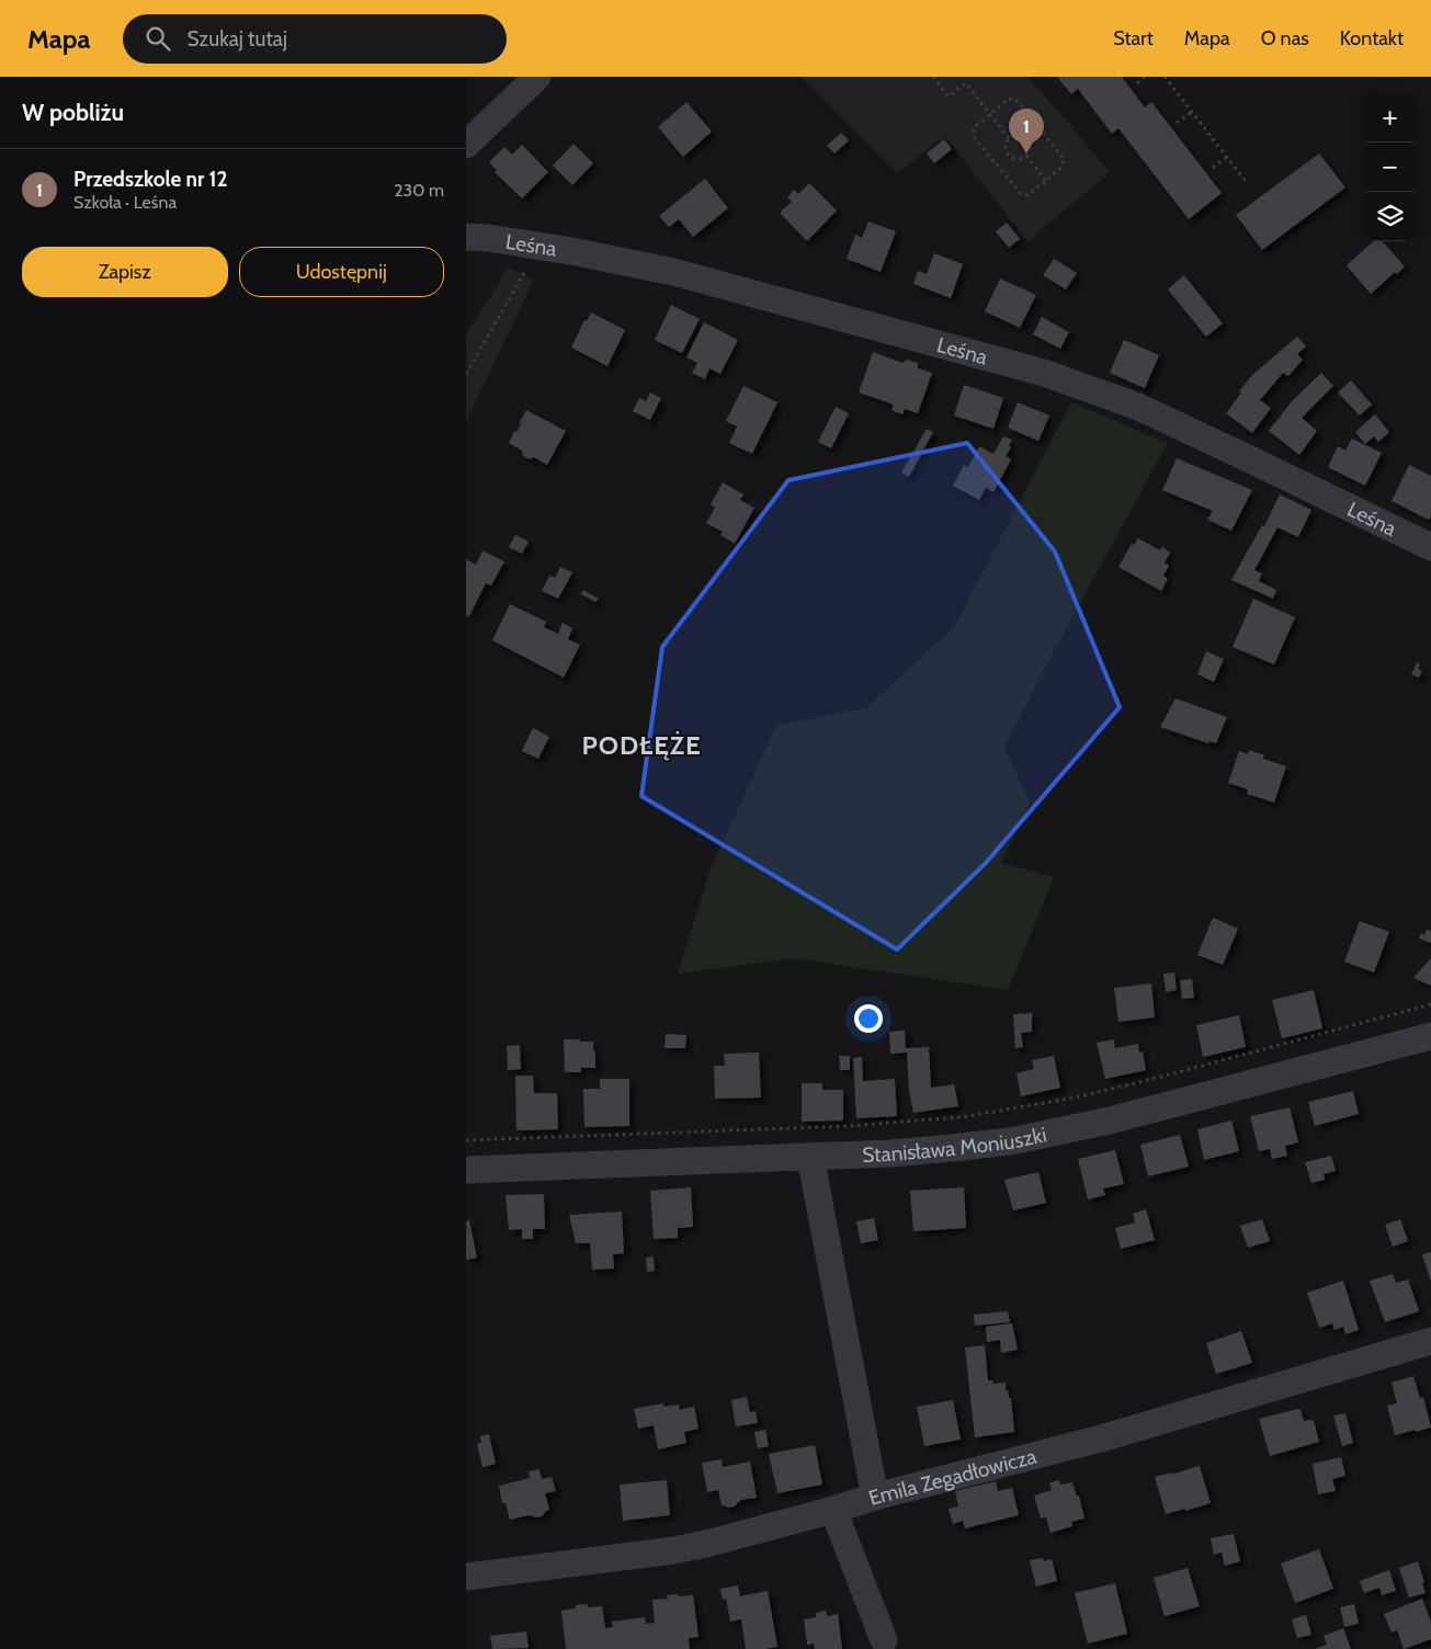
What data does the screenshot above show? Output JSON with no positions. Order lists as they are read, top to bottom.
{
  "streets": {
    "street": ["Leśna", "Stanisława Moniuszki", "Emila Zegadłowicza"]
  },
  "districts": ["PODŁĘŻE"],
  "page": {
    "header": "Mapa",
    "search": "Szukaj tutaj",
    "nav": [
      "Start",
      "Mapa",
      "O nas",
      "Kontakt"
    ],
    "heading": "W pobliżu",
    "map_buttons": ["+", "−"],
    "pins": "1",
    "list": [
      {
        "mark": "1",
        "name": "Przedszkole nr 12",
        "note": "Szkoła · Leśna",
        "value": "230 m"
      }
    ],
    "buttons": ["Zapisz", "Udostępnij"]
  }
}
